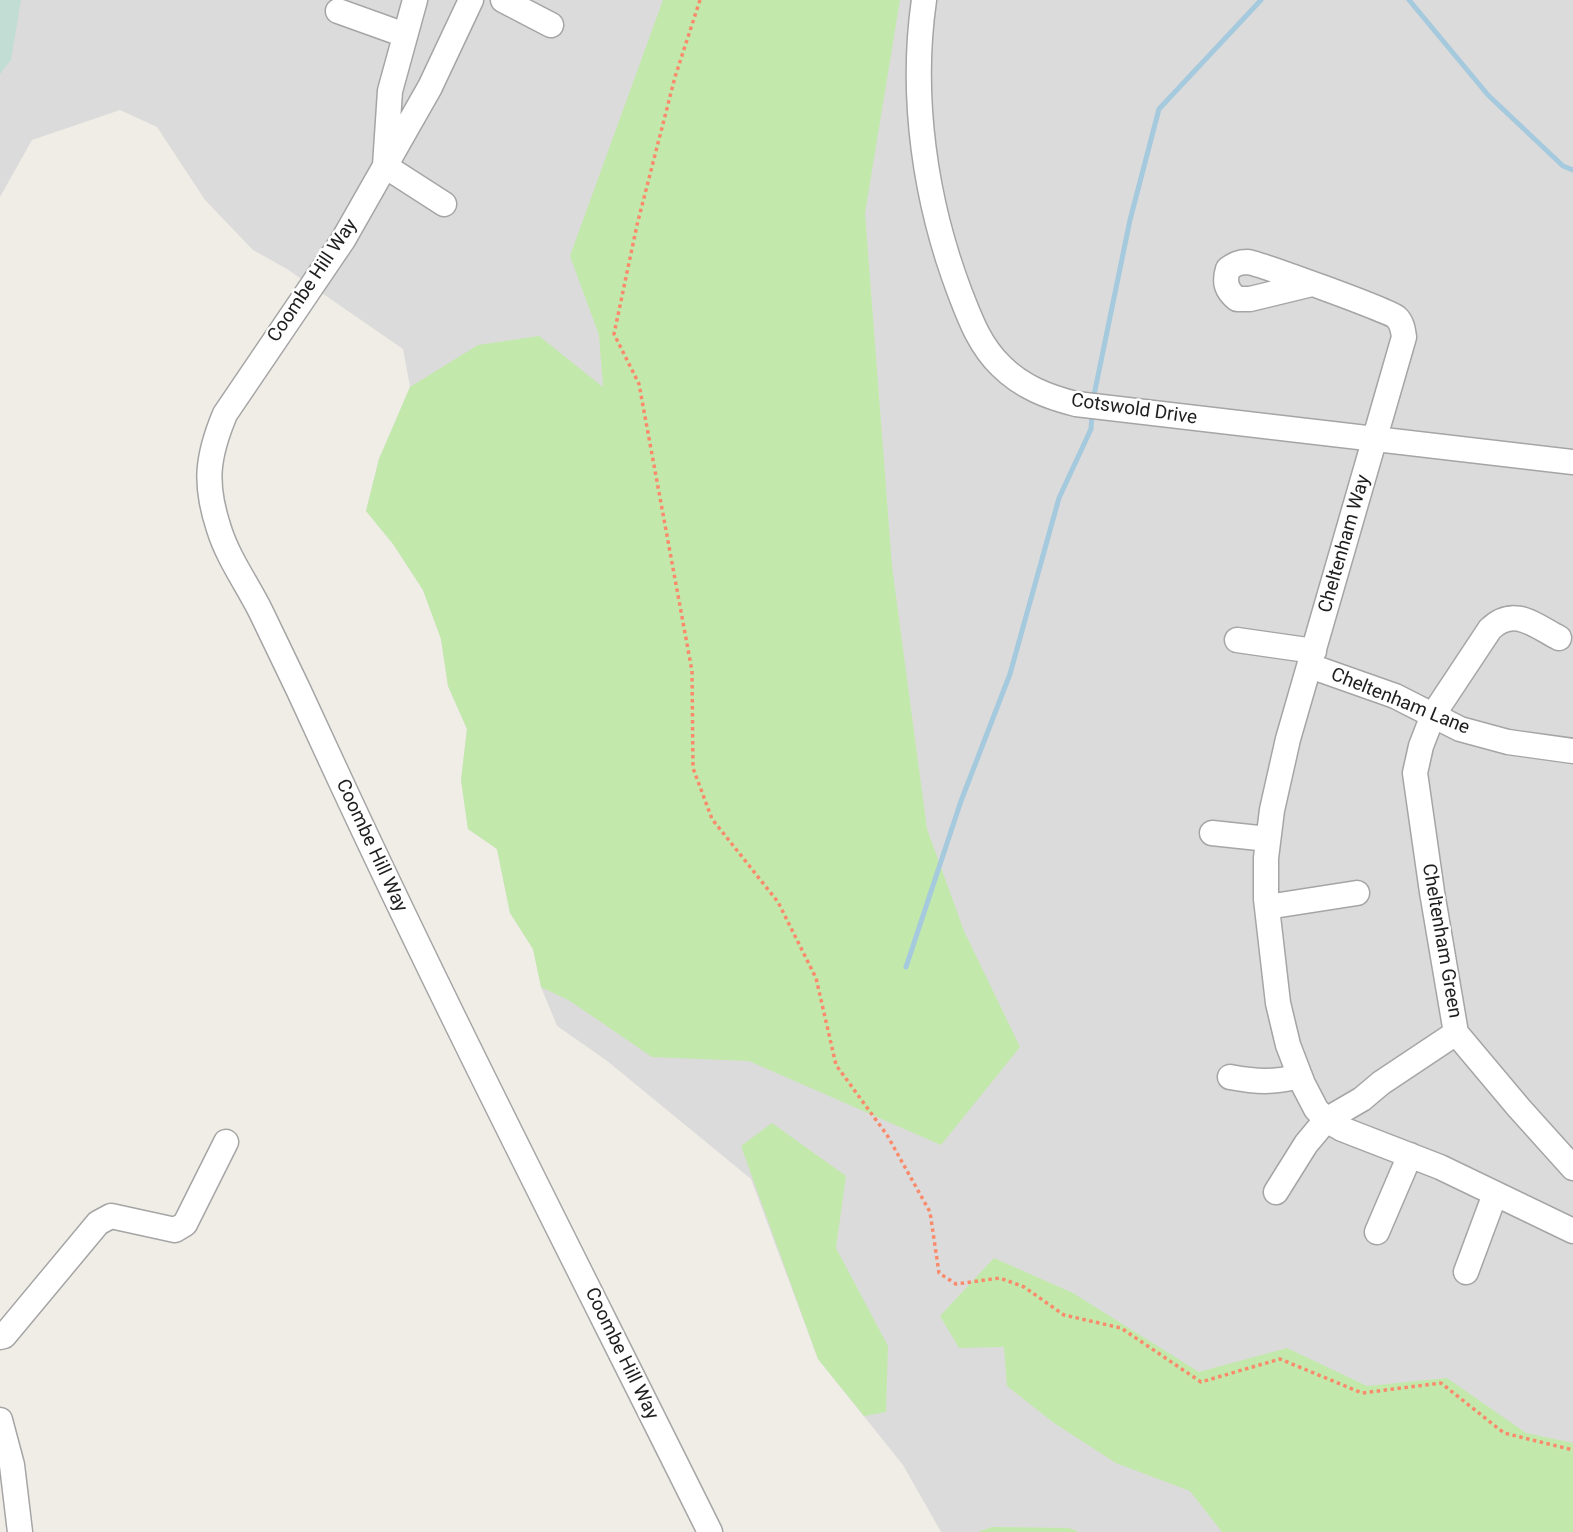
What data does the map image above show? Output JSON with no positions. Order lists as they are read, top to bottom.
{
  "streets": {
    "street": [
      "Coombe Hill Way",
      "Cotswold Drive",
      "Cheltenham Way",
      "Cheltenham Lane",
      "Cheltenham Green"
    ]
  },
  "crossings": [
    ["Cotswold Drive", "Cheltenham Way"],
    ["Cheltenham Way", "Cheltenham Lane"],
    ["Cheltenham Lane", "Cheltenham Green"]
  ]
}
